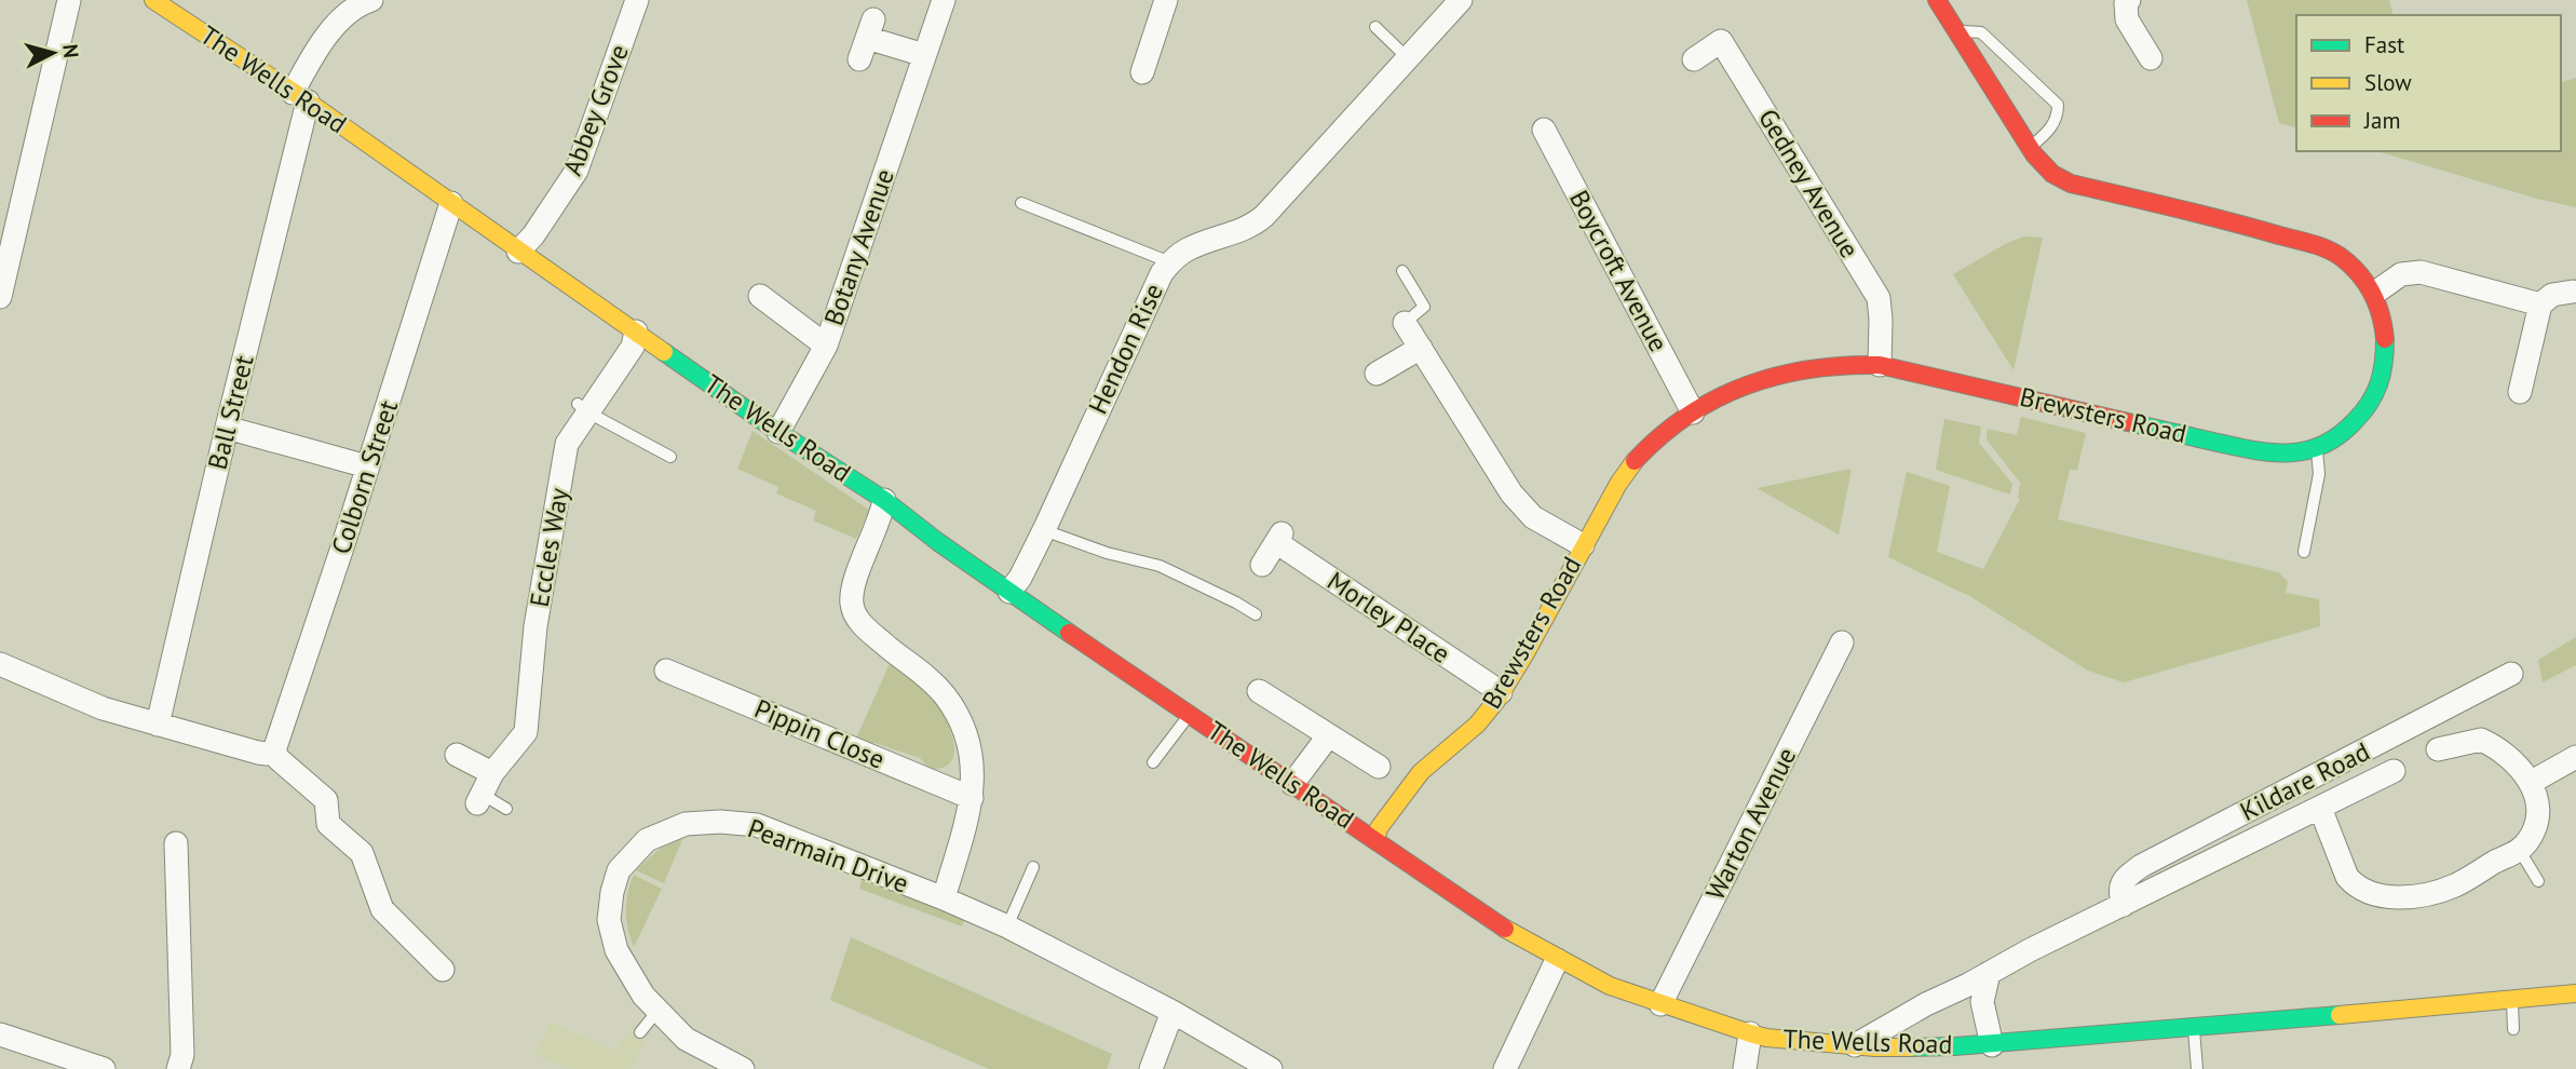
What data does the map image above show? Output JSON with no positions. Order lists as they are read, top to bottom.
{
  "streets": {
    "street": [
      "The Wells Road",
      "Abbey Grove",
      "Gedney Avenue",
      "Botany Avenue",
      "Boycroft Avenue",
      "Hendon Rise",
      "Ball Street",
      "Brewsters Road",
      "Colborn Street",
      "Eccles Way",
      "Morley Place",
      "Pippin Close",
      "Kildare Road",
      "Warton Avenue",
      "Pearmain Drive"
    ]
  },
  "crossings": [
    ["The Wells Road", "Abbey Grove"],
    ["The Wells Road", "Botany Avenue"],
    ["The Wells Road", "Hendon Rise"],
    ["The Wells Road", "Ball Street"],
    ["The Wells Road", "Brewsters Road"],
    ["The Wells Road", "Colborn Street"],
    ["The Wells Road", "Eccles Way"],
    ["The Wells Road", "Kildare Road"],
    ["The Wells Road", "Warton Avenue"],
    ["Gedney Avenue", "Brewsters Road"],
    ["Boycroft Avenue", "Brewsters Road"],
    ["Brewsters Road", "Morley Place"]
  ],
  "legend": ["Fast", "Slow", "Jam"],
  "north": "right"
}
